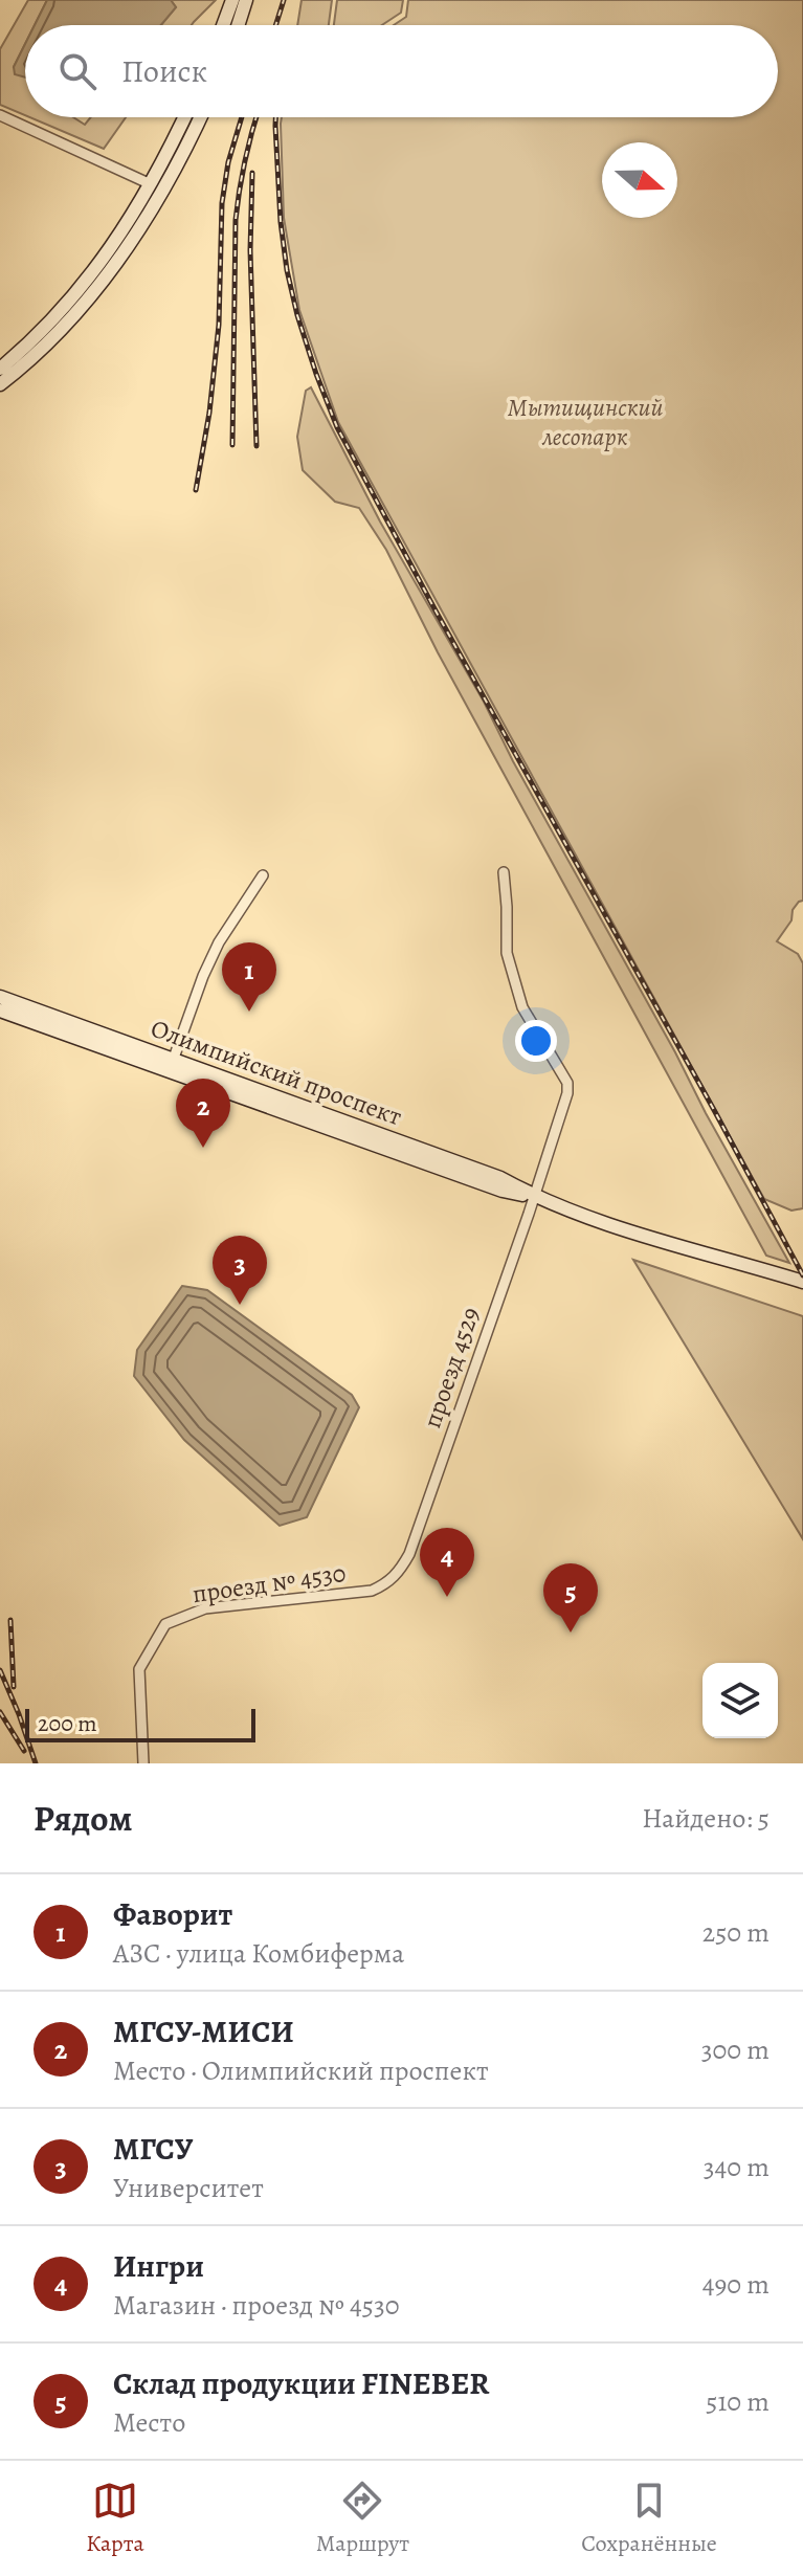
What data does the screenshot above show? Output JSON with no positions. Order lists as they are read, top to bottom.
{
  "streets": {
    "main road": ["Олимпийский проспект"],
    "street": ["проезд 4529", "проезд № 4530"]
  },
  "crossings": [
    ["Олимпийский проспект", "проезд 4529"],
    ["проезд 4529", "проезд № 4530"]
  ],
  "parks": ["Мытищинский лесопарк"],
  "scale_bar": "200 m",
  "north": "right",
  "page": {
    "search": "Поиск",
    "pins": [
      "1",
      "2",
      "3",
      "4",
      "5"
    ],
    "scale": "200 m",
    "heading": ["Рядом", "Найдено: 5"],
    "list": [
      {
        "mark": "1",
        "name": "Фаворит",
        "note": "АЗС · улица Комбиферма",
        "value": "250 m"
      },
      {
        "mark": "2",
        "name": "МГСУ-МИСИ",
        "note": "Место · Олимпийский проспект",
        "value": "300 m"
      },
      {
        "mark": "3",
        "name": "МГСУ",
        "note": "Университет",
        "value": "340 m"
      },
      {
        "mark": "4",
        "name": "Ингри",
        "note": "Магазин · проезд № 4530",
        "value": "490 m"
      },
      {
        "mark": "5",
        "name": "Склад продукции FINEBER",
        "note": "Место",
        "value": "510 m"
      }
    ],
    "nav": ["Карта", "Маршрут", "Сохранённые"]
  }
}
